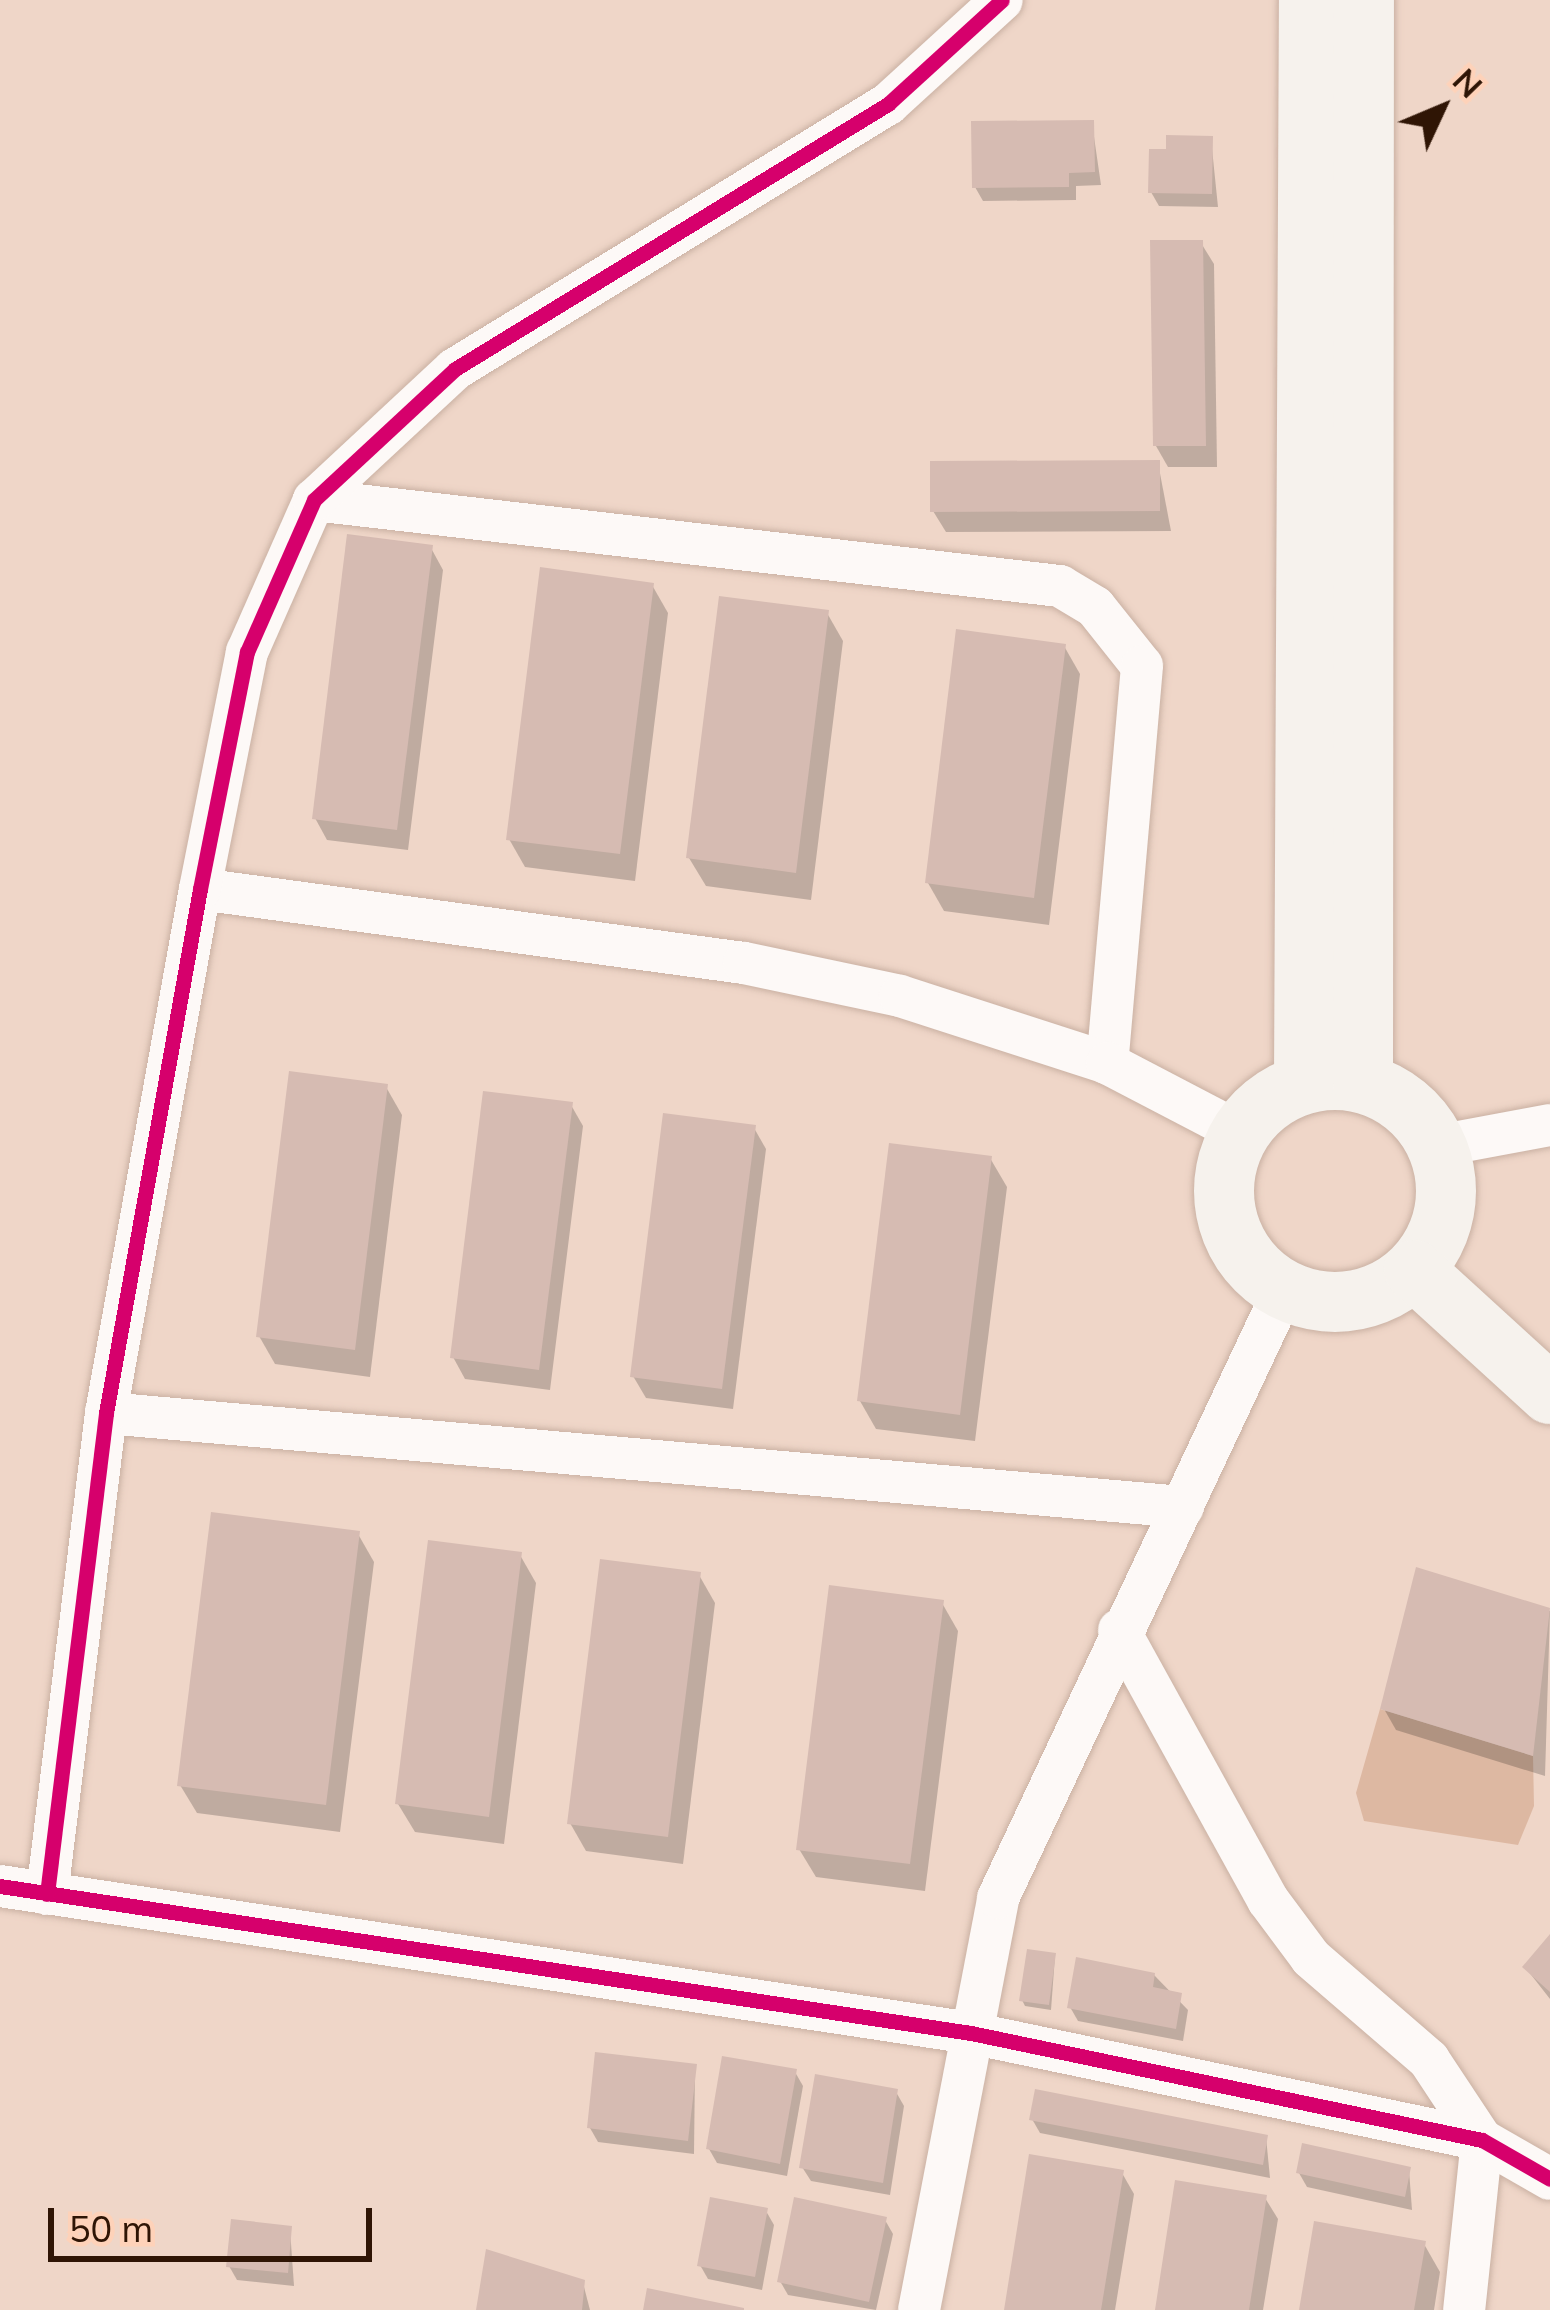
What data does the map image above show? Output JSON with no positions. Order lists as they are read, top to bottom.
{
  "scale_bar": "50 m",
  "north": "top right"
}
